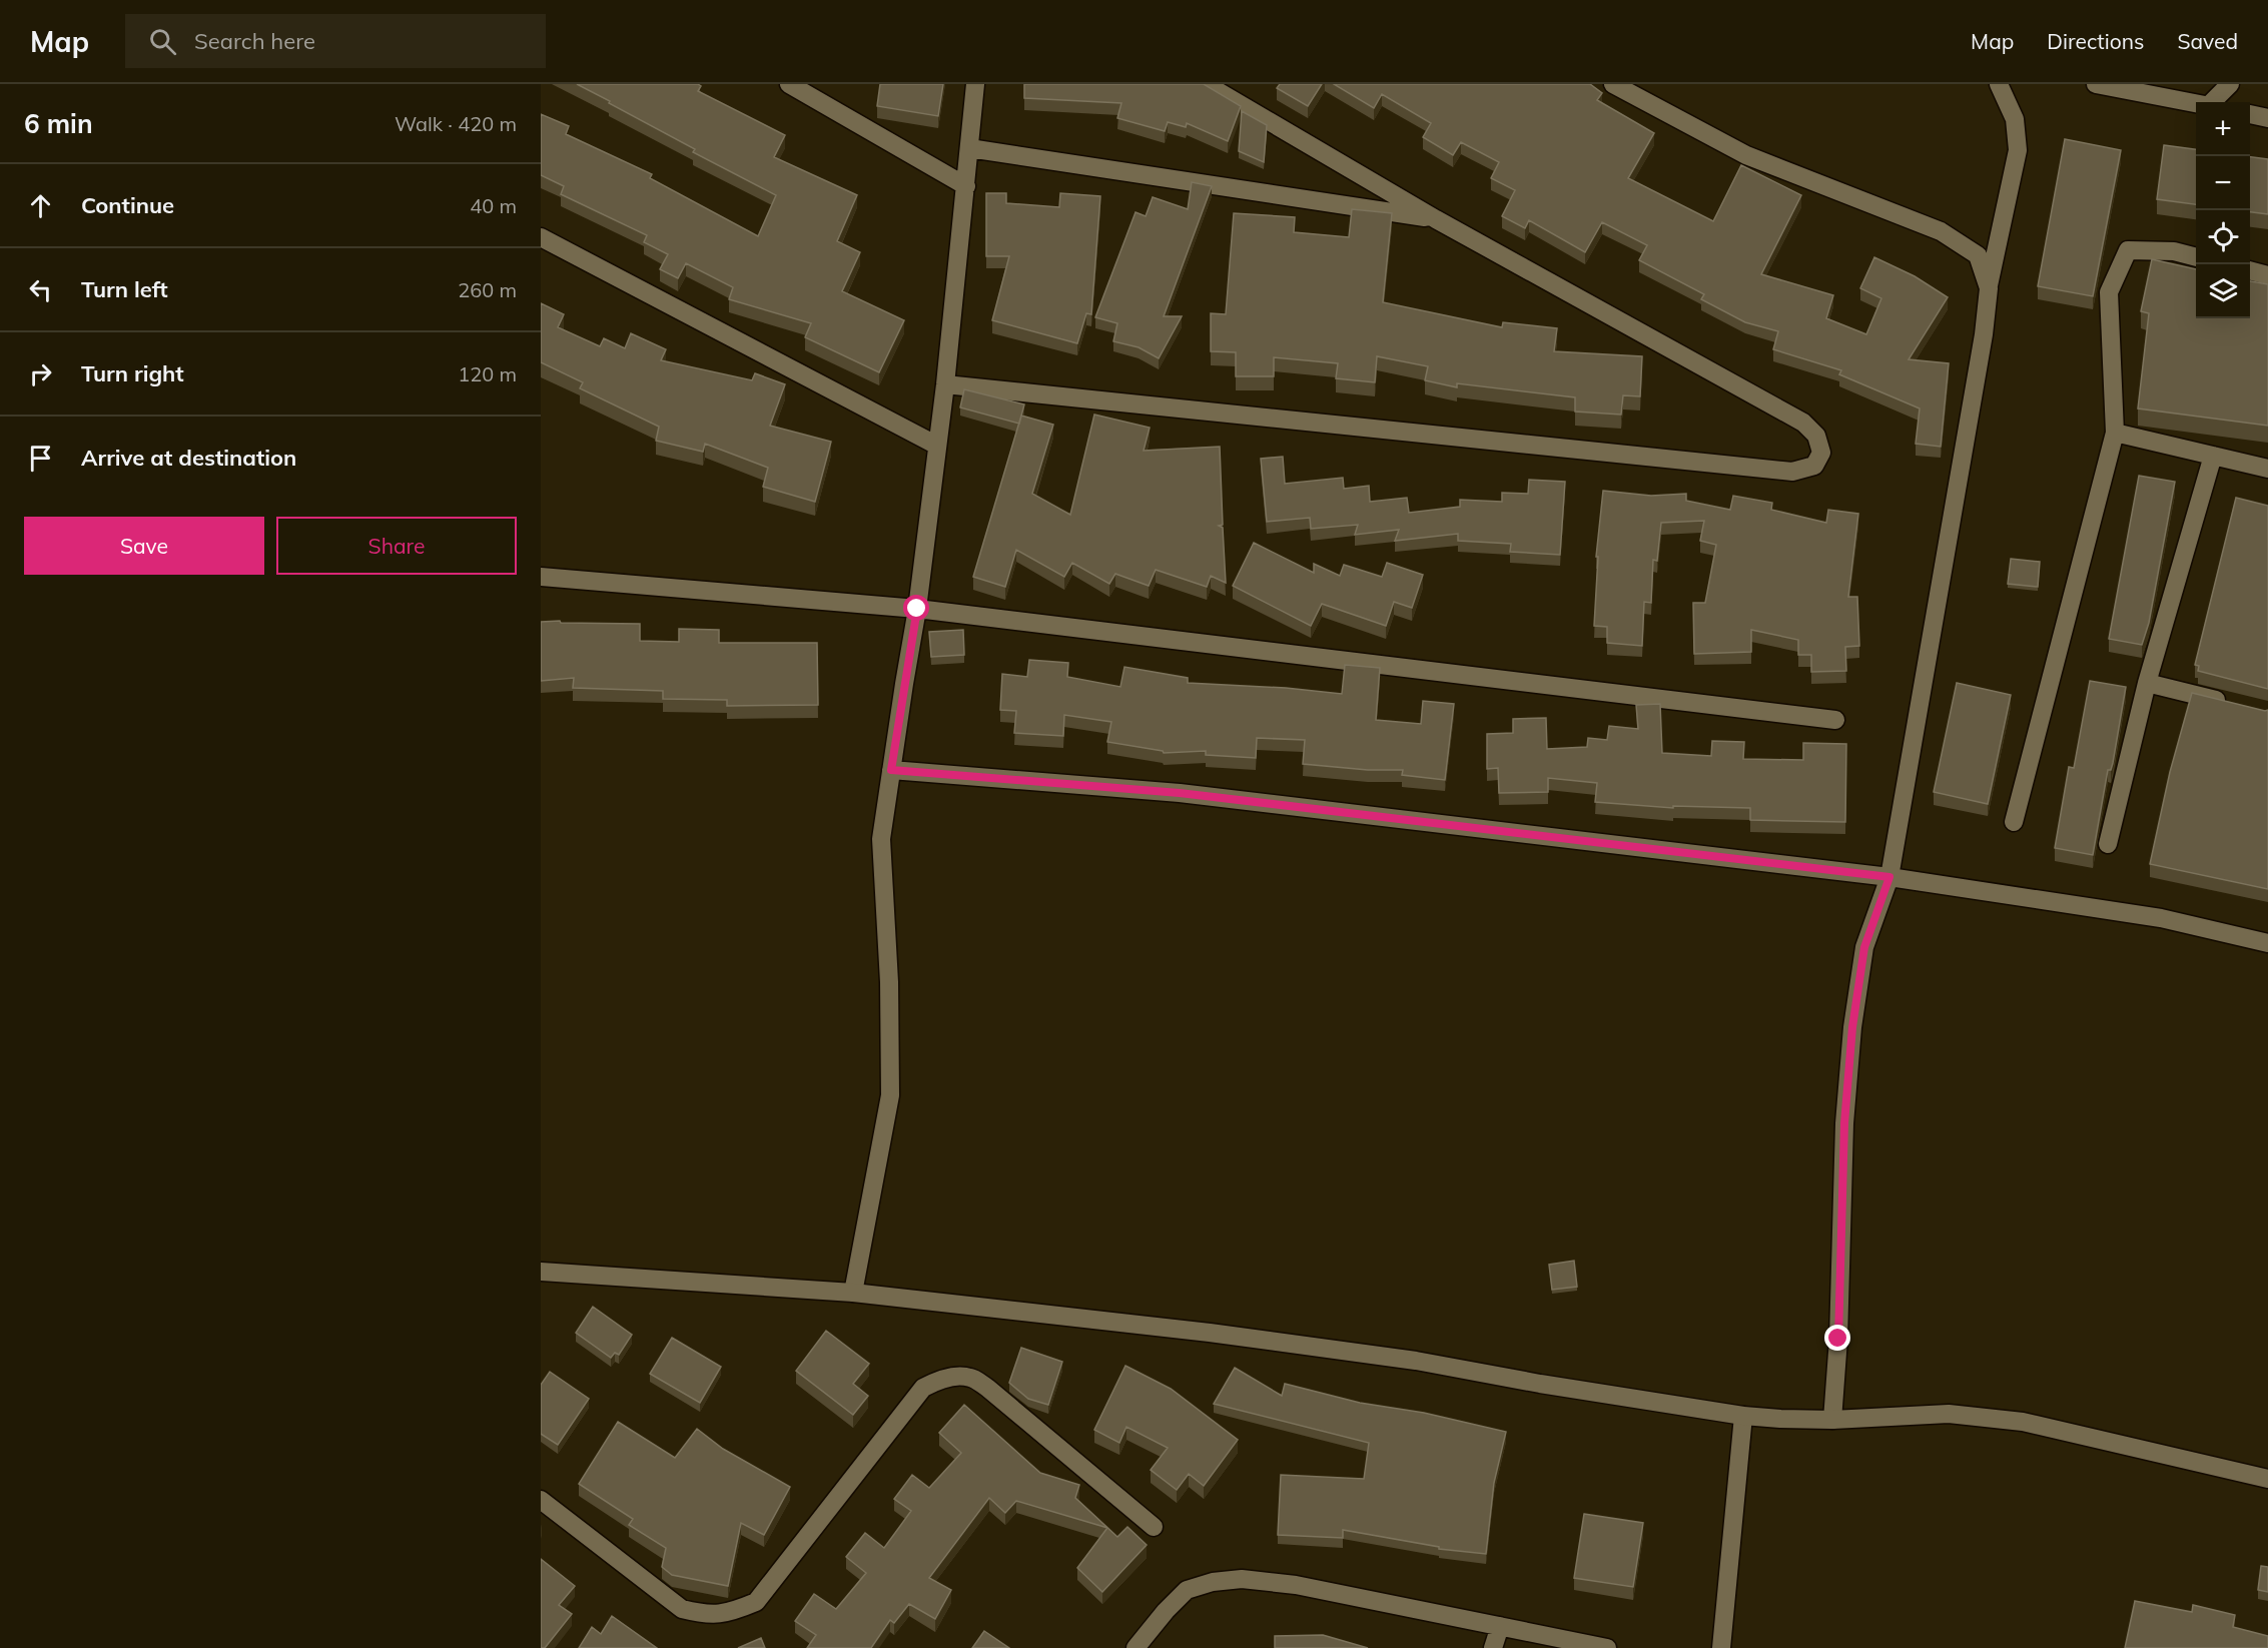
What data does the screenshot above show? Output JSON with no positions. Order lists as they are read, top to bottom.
{
  "page": {
    "header": "Map",
    "search": "Search here",
    "nav": ["Map", "Directions", "Saved"],
    "heading": ["6 min", "Walk · 420 m"],
    "map_buttons": ["+", "−"],
    "list": [
      ["Continue", "40 m"],
      ["Turn left", "260 m"],
      ["Turn right", "120 m"],
      "Arrive at destination"
    ],
    "buttons": ["Save", "Share"]
  }
}
